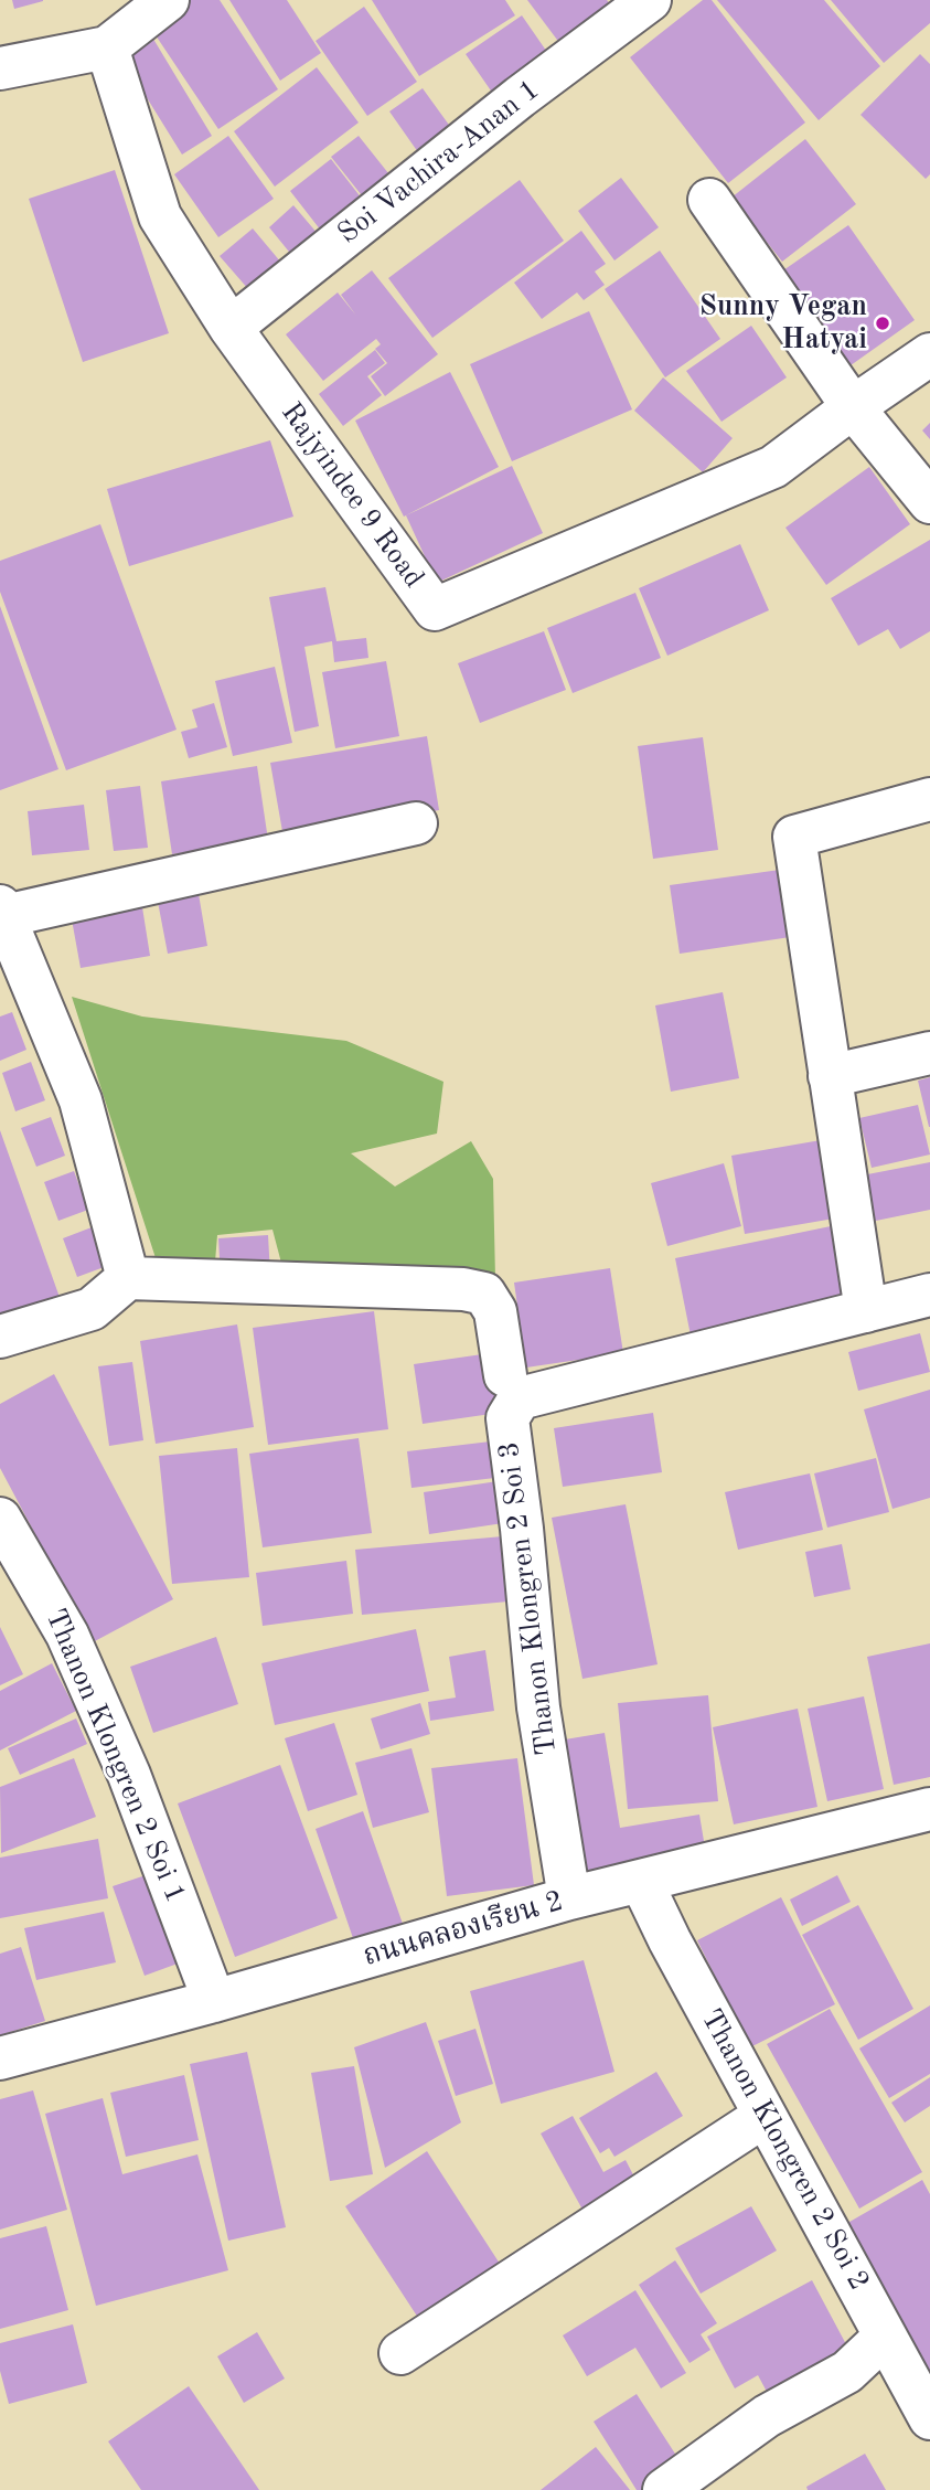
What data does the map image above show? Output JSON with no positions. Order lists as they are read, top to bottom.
{
  "streets": {
    "street": [
      "Soi Vachira-Anan 1",
      "Rajyindee 9 Road",
      "Thanon Klongren 2 Soi 3",
      "Thanon Klongren 2 Soi 1",
      "ถนนคลองเรียน 2",
      "Thanon Klongren 2 Soi 2"
    ]
  },
  "crossings": [
    ["Soi Vachira-Anan 1", "Rajyindee 9 Road"],
    ["Thanon Klongren 2 Soi 3", "ถนนคลองเรียน 2"],
    ["Thanon Klongren 2 Soi 1", "ถนนคลองเรียน 2"],
    ["ถนนคลองเรียน 2", "Thanon Klongren 2 Soi 2"]
  ],
  "places": ["Sunny Vegan Hatyai"]
}
